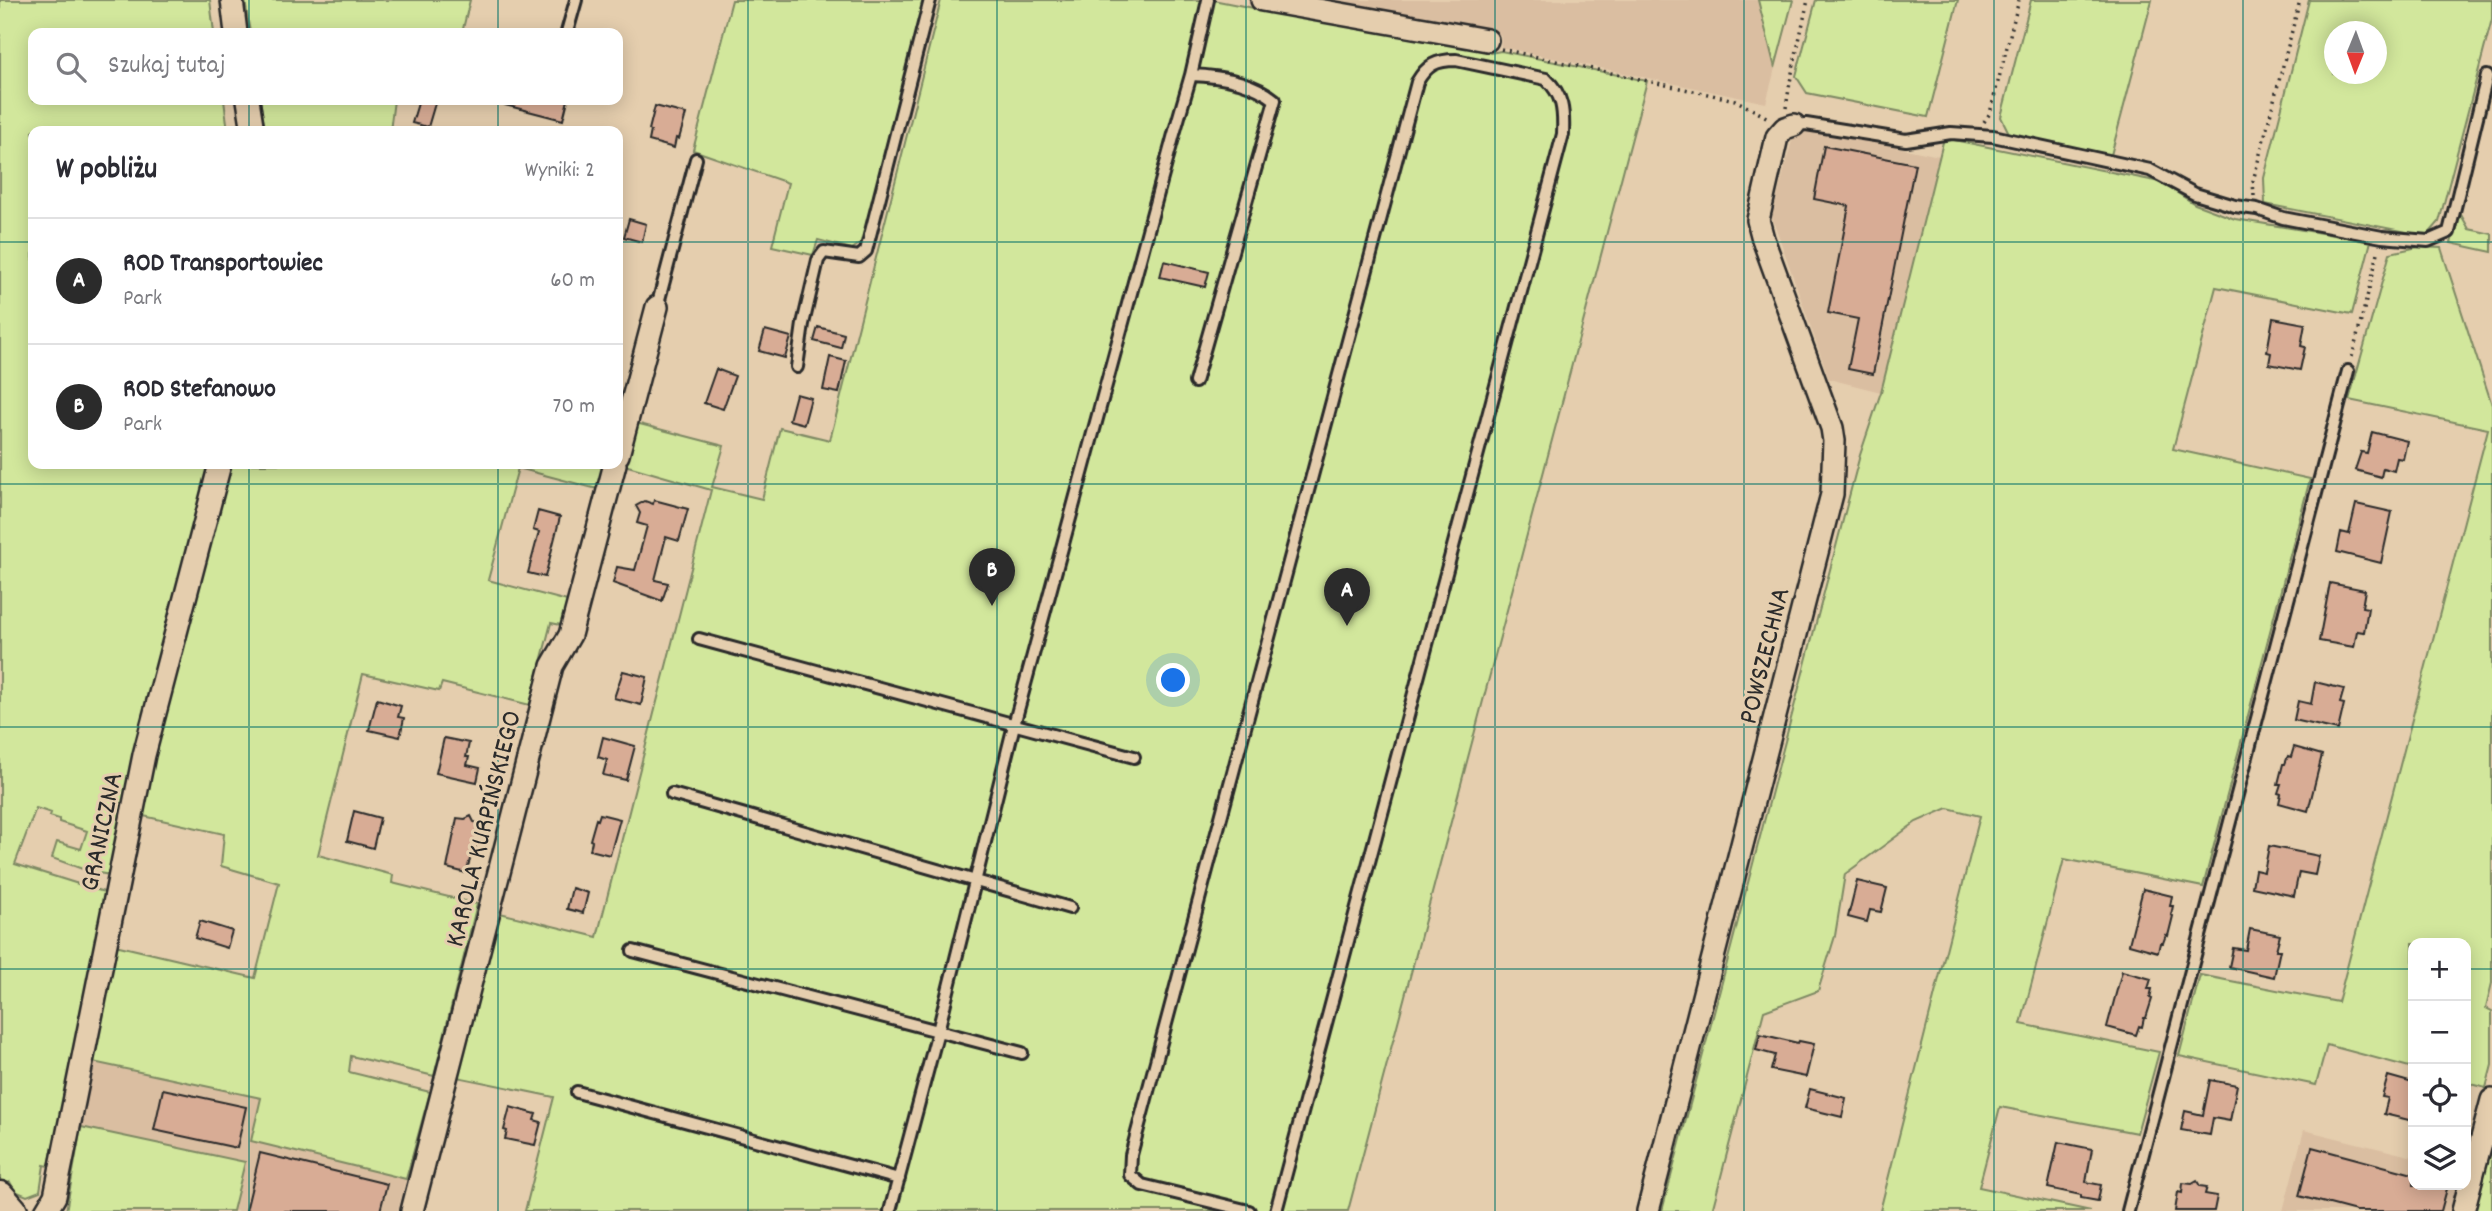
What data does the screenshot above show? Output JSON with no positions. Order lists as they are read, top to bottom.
{
  "streets": {
    "street": ["POWSZECHNA", "KAROLA KURPIŃSKIEGO", "GRANICZNA"]
  },
  "north": "bottom",
  "page": {
    "search": "Szukaj tutaj",
    "heading": ["W pobliżu", "Wyniki: 2"],
    "list": [
      {
        "mark": "A",
        "name": "ROD Transportowiec",
        "note": "Park",
        "value": "60 m"
      },
      {
        "mark": "B",
        "name": "ROD Stefanowo",
        "note": "Park",
        "value": "70 m"
      }
    ],
    "pins": ["B", "A"],
    "map_buttons": ["+", "−"]
  }
}
